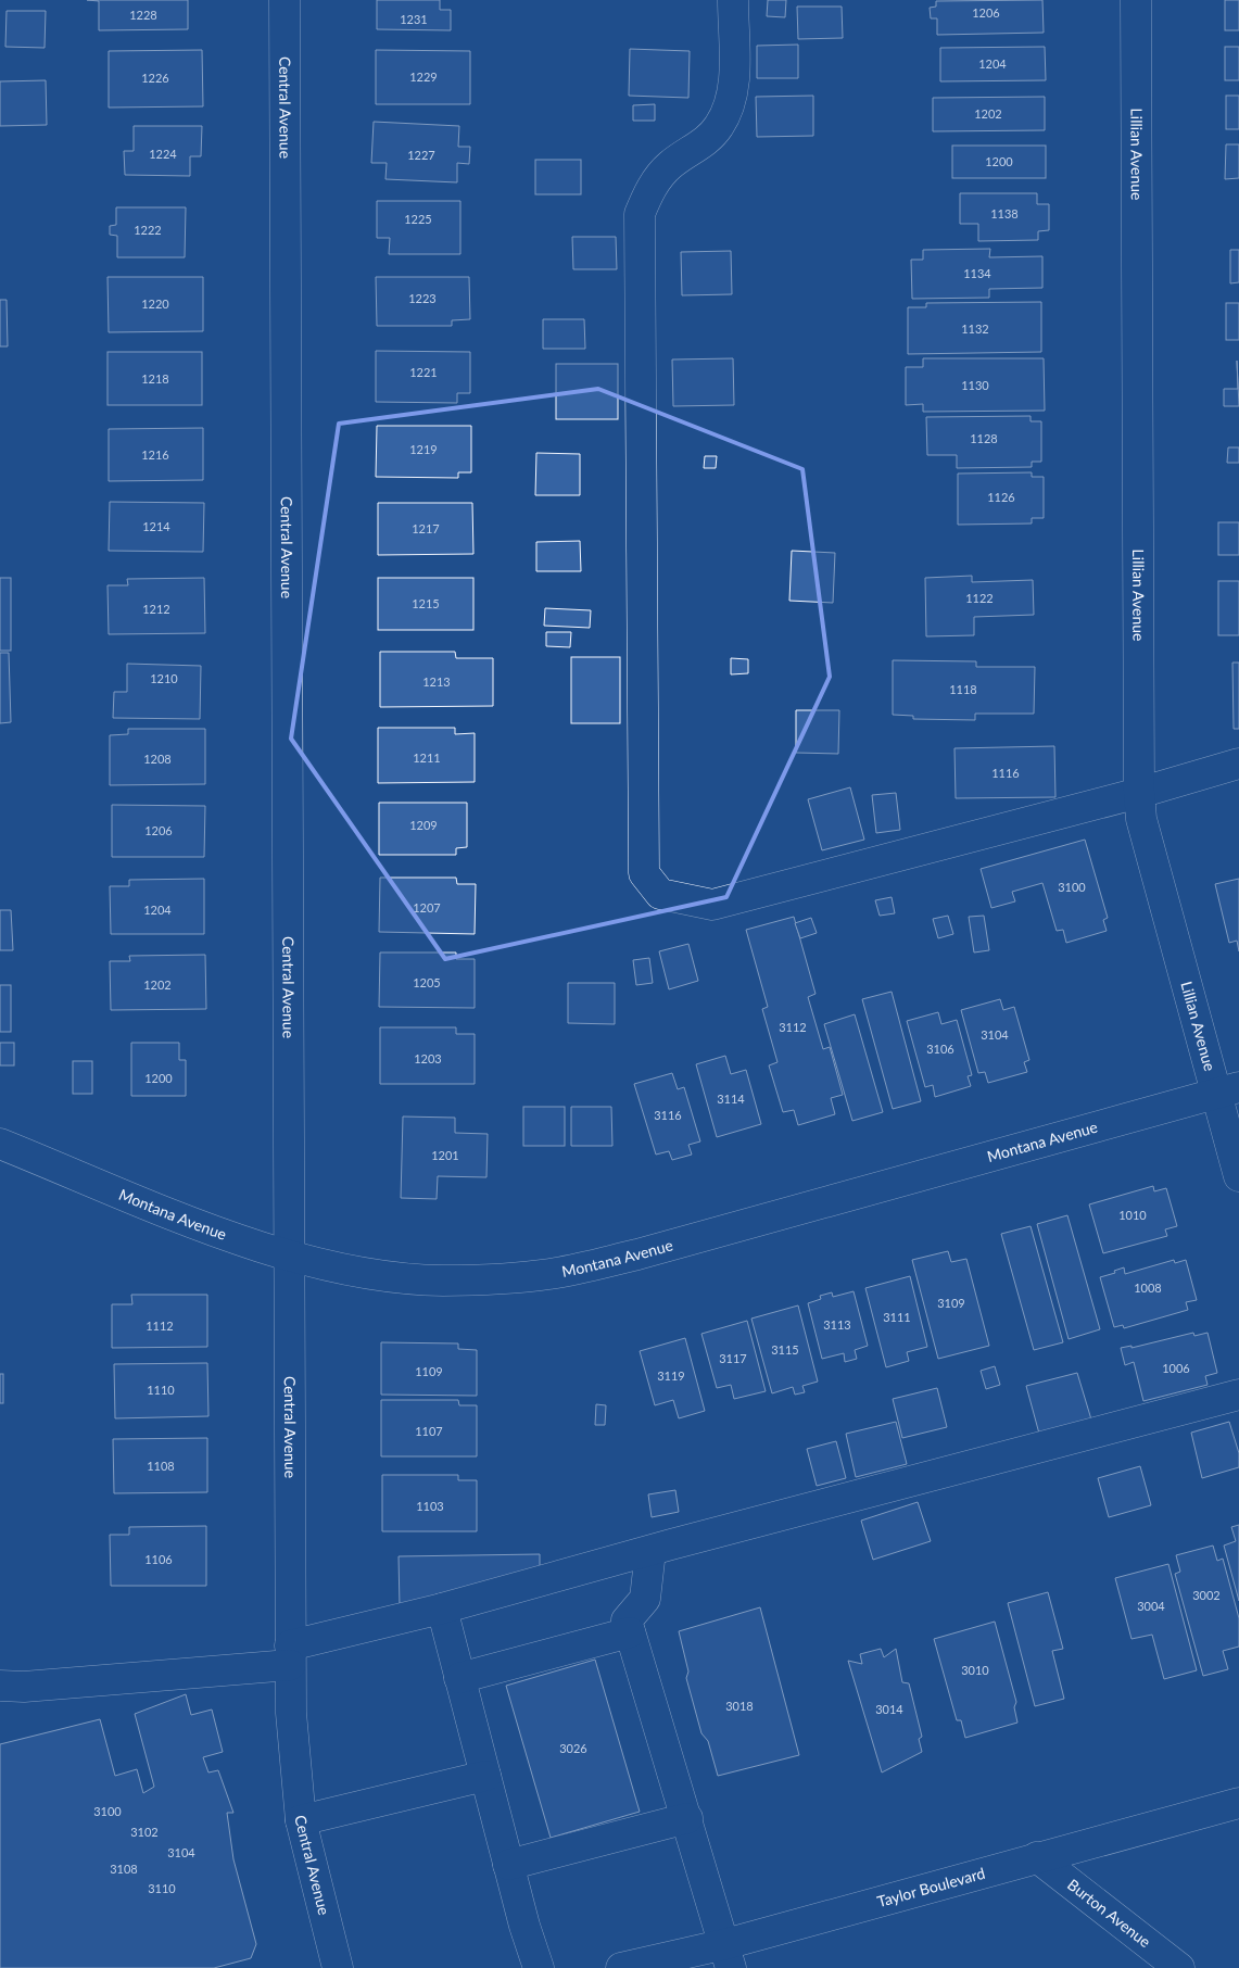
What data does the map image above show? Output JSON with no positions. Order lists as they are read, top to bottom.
{
  "streets": {
    "street": [
      "Central Avenue",
      "Lillian Avenue",
      "Montana Avenue",
      "Taylor Boulevard",
      "Burton Avenue"
    ]
  },
  "crossings": [
    ["Central Avenue", "Montana Avenue"],
    ["Lillian Avenue", "Montana Avenue"],
    ["Taylor Boulevard", "Burton Avenue"]
  ],
  "house_numbers": [
    "1206",
    "1228",
    "1231",
    "1204",
    "1229",
    "1226",
    "1202",
    "1224",
    "1227",
    "1200",
    "1138",
    "1225",
    "1222",
    "1134",
    "1223",
    "1220",
    "1132",
    "1221",
    "1218",
    "1130",
    "1128",
    "1219",
    "1216",
    "1126",
    "1214",
    "1217",
    "1122",
    "1215",
    "1212",
    "1210",
    "1213",
    "1118",
    "1211",
    "1208",
    "1116",
    "1209",
    "1206",
    "3100",
    "1207",
    "1204",
    "1205",
    "1202",
    "3112",
    "3104",
    "3106",
    "1203",
    "1200",
    "3114",
    "3116",
    "1201",
    "1010",
    "1008",
    "3109",
    "3111",
    "3113",
    "1112",
    "3115",
    "3117",
    "1006",
    "1109",
    "3119",
    "1110",
    "1107",
    "1108",
    "1103",
    "1106",
    "3002",
    "3004",
    "3010",
    "3018",
    "3014",
    "3026",
    "3100",
    "3102",
    "3104",
    "3108",
    "3110"
  ]
}
